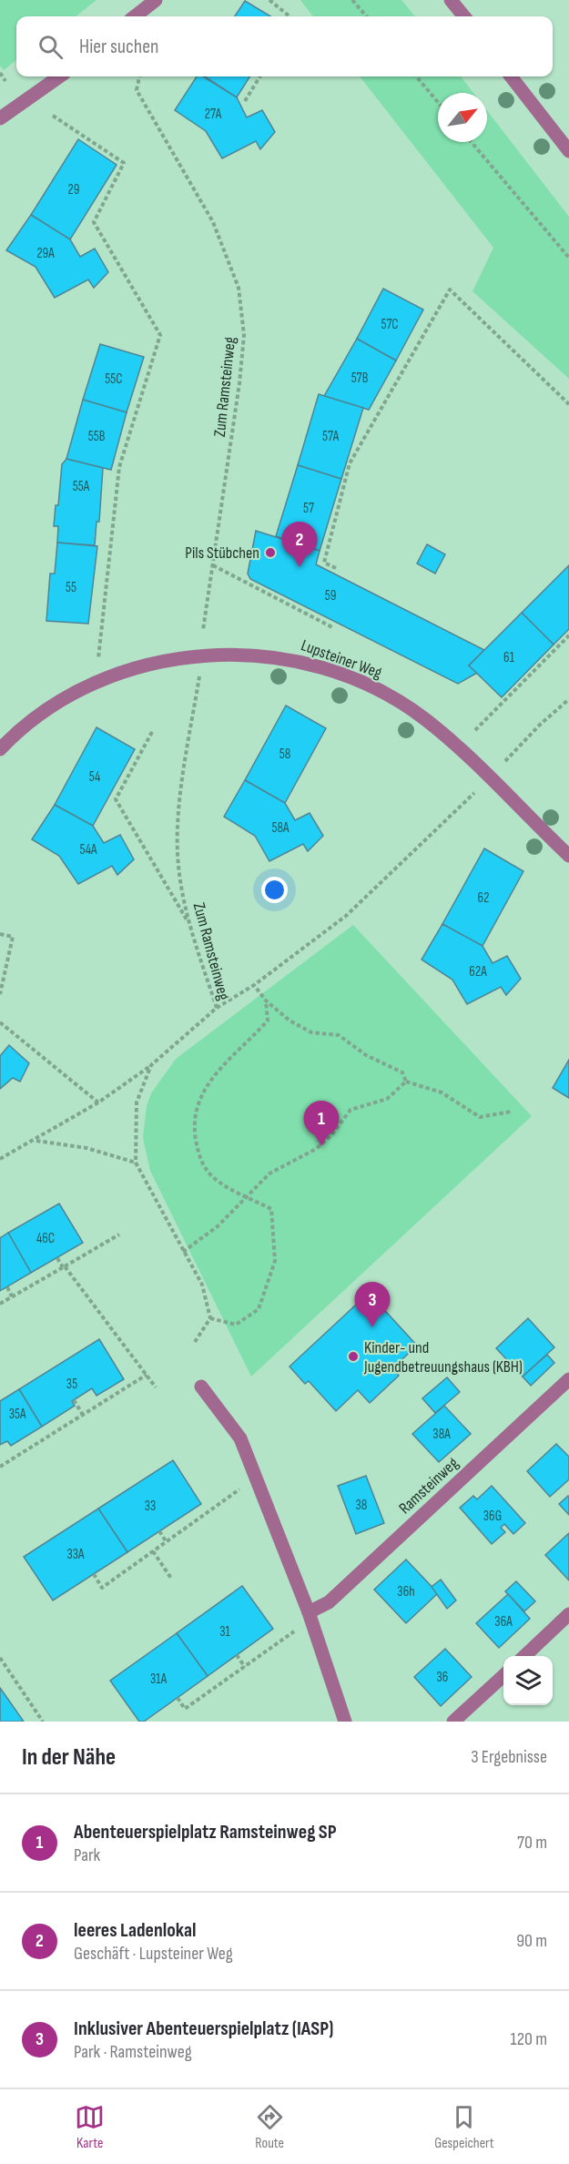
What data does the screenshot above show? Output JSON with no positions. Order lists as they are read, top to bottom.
{
  "streets": {
    "street": ["Lupsteiner Weg", "Ramsteinweg"],
    "path": ["Zum Ramsteinweg"]
  },
  "places": ["Pils Stübchen", "Kinder- und Jugendbetreuungshaus (KBH)"],
  "house_numbers": [
    "27A",
    "29",
    "29A",
    "57C",
    "57B",
    "55C",
    "55B",
    "57A",
    "55A",
    "57",
    "55",
    "59",
    "61",
    "58",
    "54",
    "58A",
    "54A",
    "62",
    "62A",
    "46C",
    "35",
    "35A",
    "38A",
    "38",
    "33",
    "36G",
    "33A",
    "36h",
    "36A",
    "31",
    "36",
    "31A"
  ],
  "north": "top right",
  "page": {
    "search": "Hier suchen",
    "pins": ["2", "1", "3"],
    "heading": ["In der Nähe", "3 Ergebnisse"],
    "list": [
      {
        "mark": "1",
        "name": "Abenteuerspielplatz Ramsteinweg SP",
        "note": "Park",
        "value": "70 m"
      },
      {
        "mark": "2",
        "name": "leeres Ladenlokal",
        "note": "Geschäft · Lupsteiner Weg",
        "value": "90 m"
      },
      {
        "mark": "3",
        "name": "Inklusiver Abenteuerspielplatz (IASP)",
        "note": "Park · Ramsteinweg",
        "value": "120 m"
      }
    ],
    "nav": ["Karte", "Route", "Gespeichert"]
  }
}
